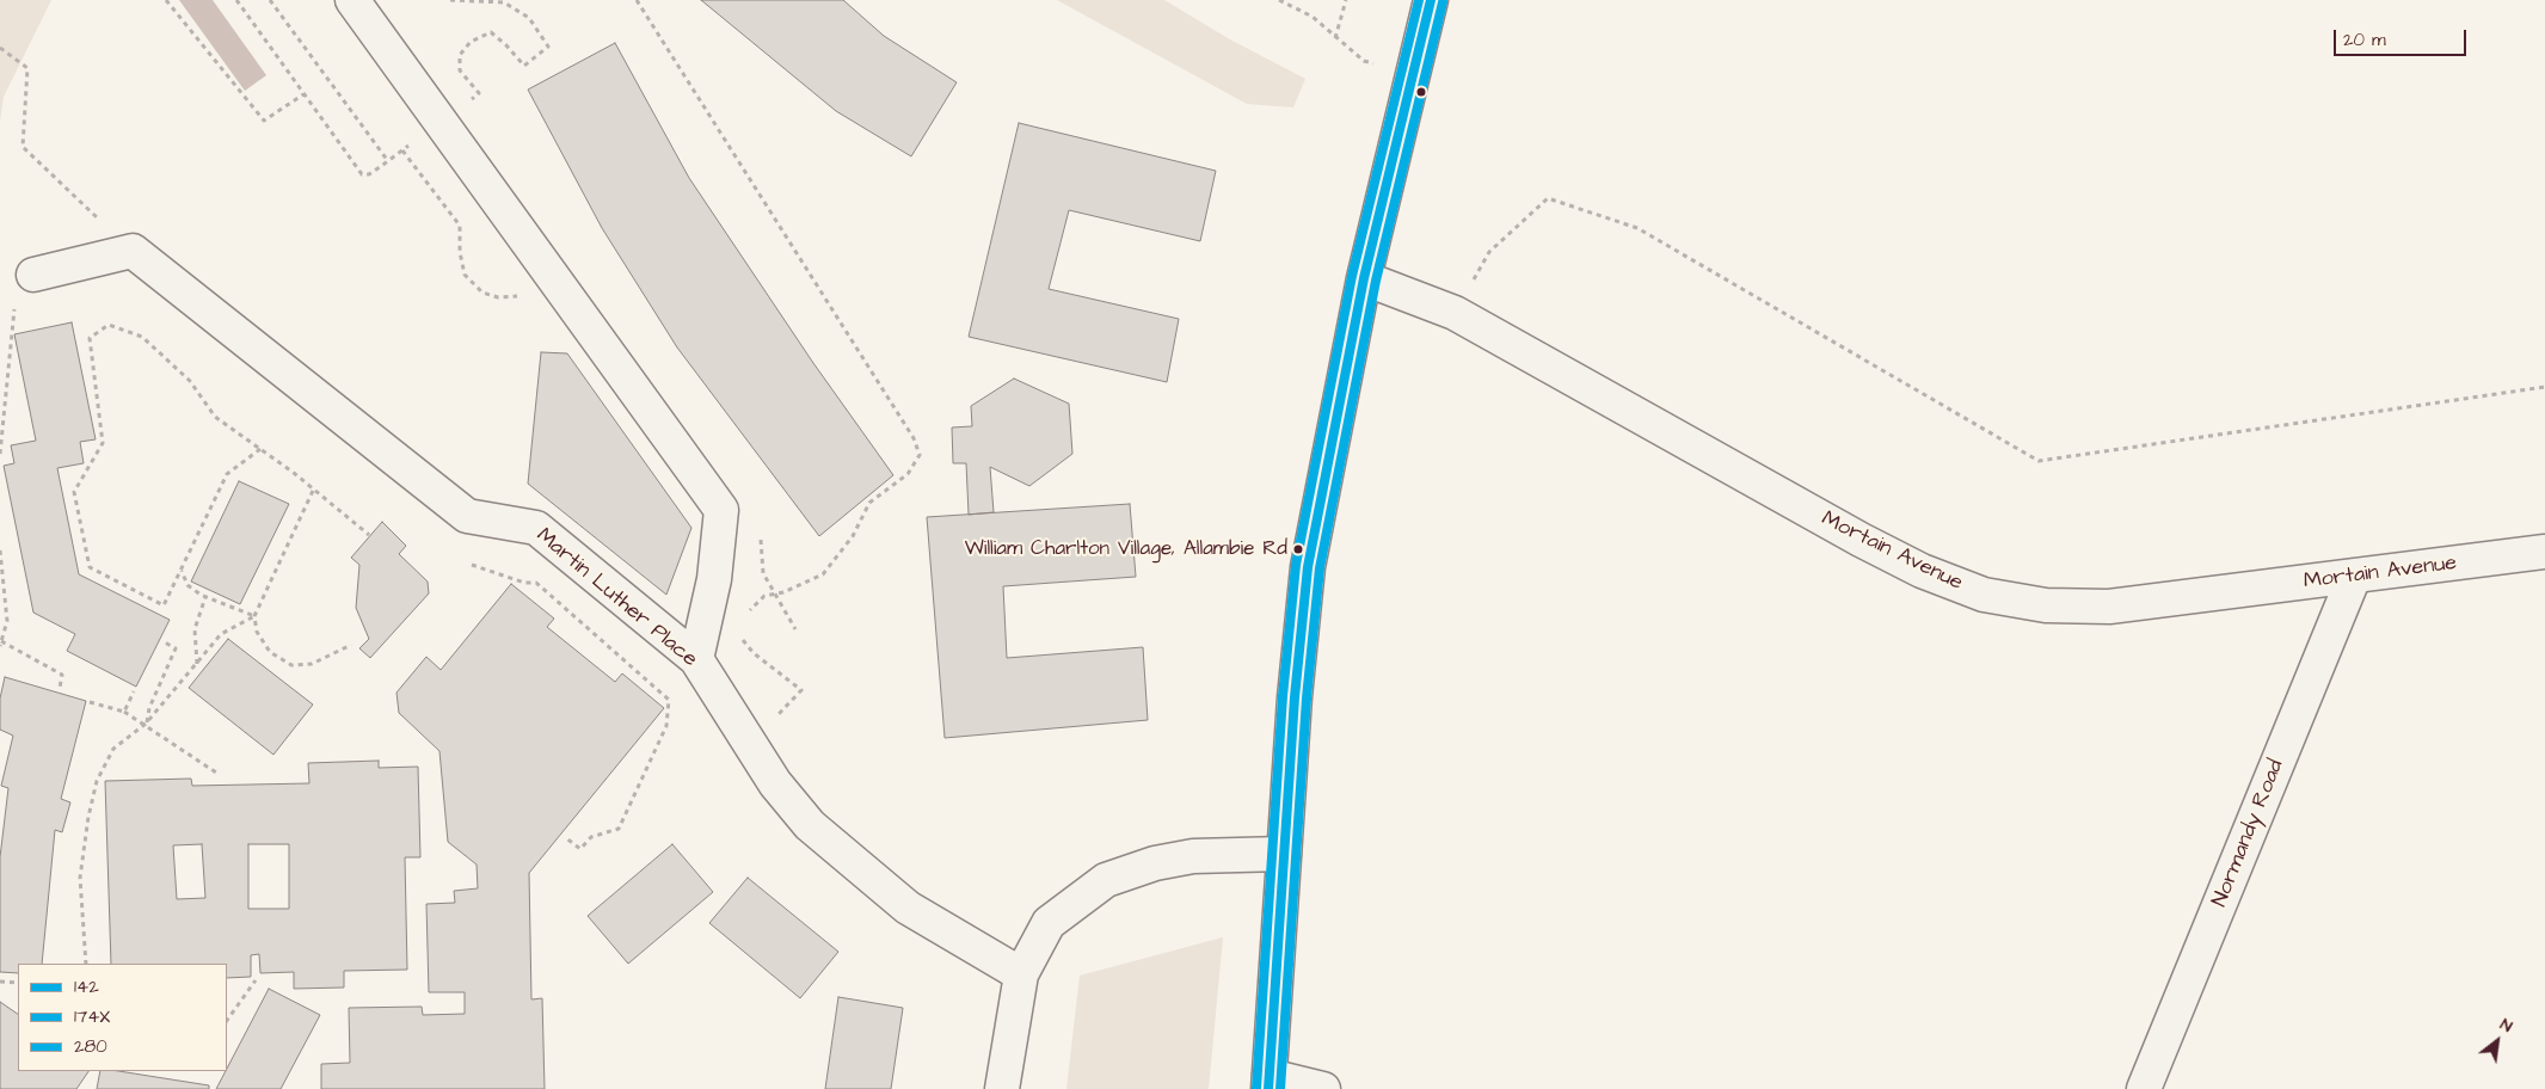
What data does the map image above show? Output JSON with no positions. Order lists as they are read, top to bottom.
{
  "streets": {
    "street": ["Mortain Avenue", "Martin Luther Place", "Normandy Road"]
  },
  "crossings": [
    ["Mortain Avenue", "Normandy Road"]
  ],
  "places": ["William Charlton Village, Allambie Rd"],
  "lines": ["transit line 142", "transit line 280", "transit line 174X"],
  "legend": ["142", "174X", "280"],
  "scale_bar": "20 m",
  "north": "top right"
}
